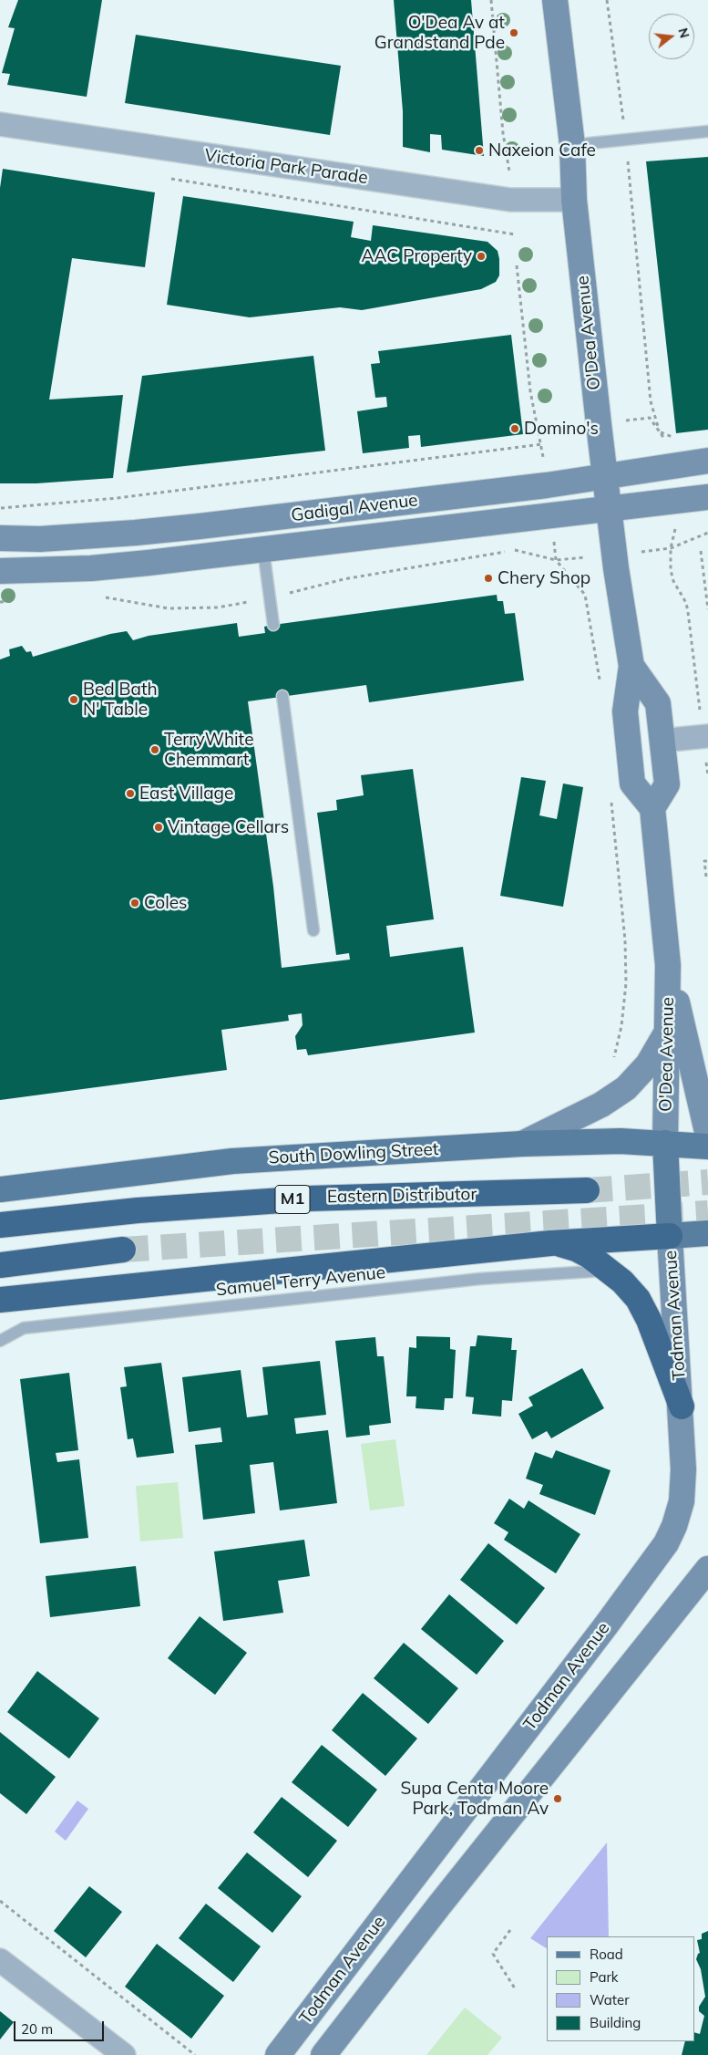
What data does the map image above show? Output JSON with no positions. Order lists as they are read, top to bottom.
{
  "streets": {
    "highway": ["Eastern Distributor", "M1"],
    "main road": ["South Dowling Street"],
    "street": [
      "Victoria Park Parade",
      "O'Dea Avenue",
      "Gadigal Avenue",
      "Todman Avenue"
    ],
    "lane": ["Samuel Terry Avenue"]
  },
  "crossings": [
    ["Victoria Park Parade", "O'Dea Avenue"],
    ["O'Dea Avenue", "Gadigal Avenue"],
    ["O'Dea Avenue", "South Dowling Street"]
  ],
  "places": [
    "O'Dea Av at Grandstand Pde",
    "Naxeion Cafe",
    "AAC Property",
    "Domino's",
    "Chery Shop",
    "Bed Bath N' Table",
    "TerryWhite Chemmart",
    "East Village",
    "Vintage Cellars",
    "Coles",
    "Supa Centa Moore Park, Todman Av"
  ],
  "legend": [
    "Road",
    "Park",
    "Water",
    "Building"
  ],
  "scale_bar": "20 m",
  "north": "right"
}
